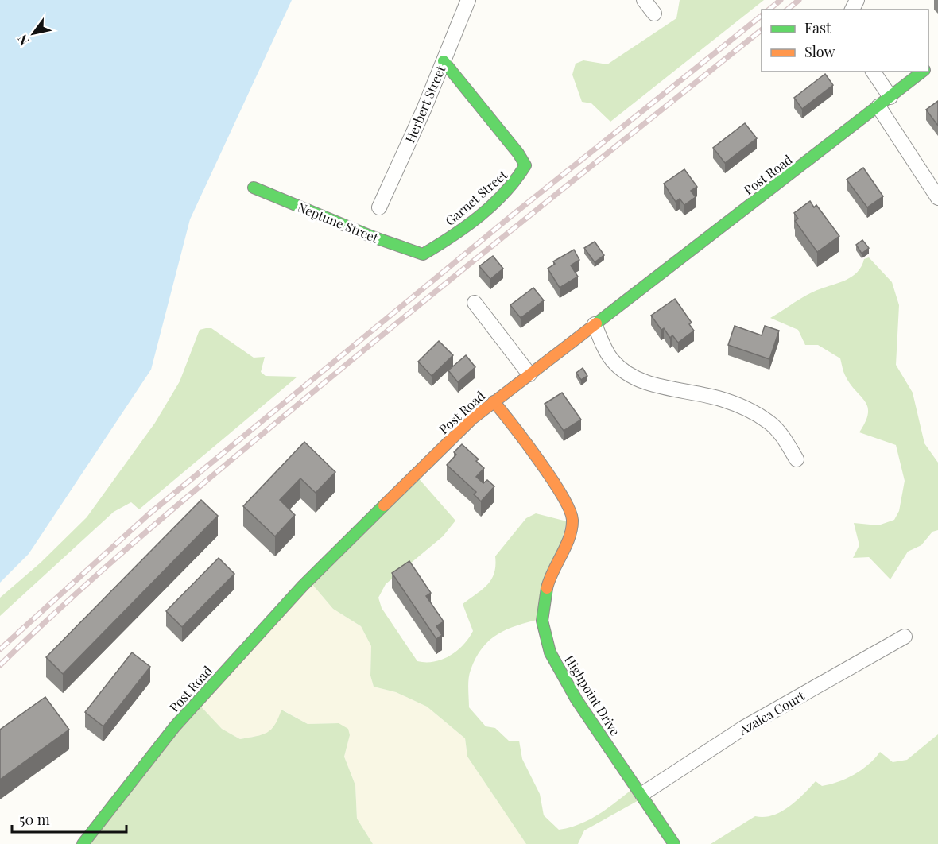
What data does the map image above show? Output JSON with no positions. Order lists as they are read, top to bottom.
{
  "streets": {
    "main road": [
      "Post Road",
      "Garnet Street",
      "Neptune Street",
      "Highpoint Drive"
    ],
    "street": ["Herbert Street", "Azalea Court"]
  },
  "crossings": [
    ["Herbert Street", "Garnet Street"],
    ["Post Road", "Highpoint Drive"],
    ["Garnet Street", "Neptune Street"],
    ["Highpoint Drive", "Azalea Court"]
  ],
  "legend": ["Fast", "Slow"],
  "scale_bar": "50 m",
  "north": "bottom left"
}
